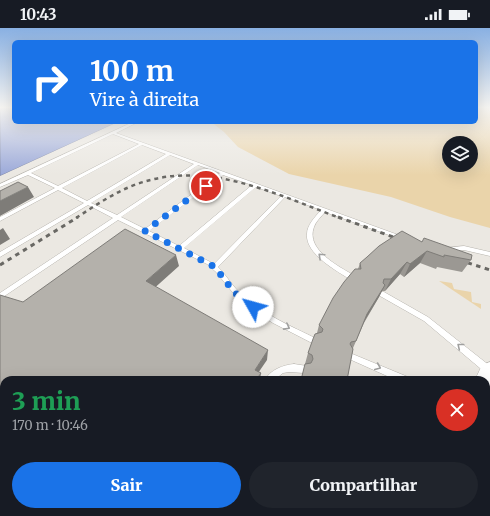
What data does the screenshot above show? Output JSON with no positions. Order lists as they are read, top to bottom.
{
  "page": {
    "status": "10:43",
    "turn": ["100 m", "Vire à direita"],
    "heading": ["3 min", "170 m · 10:46"],
    "buttons": ["Sair", "Compartilhar"]
  }
}
